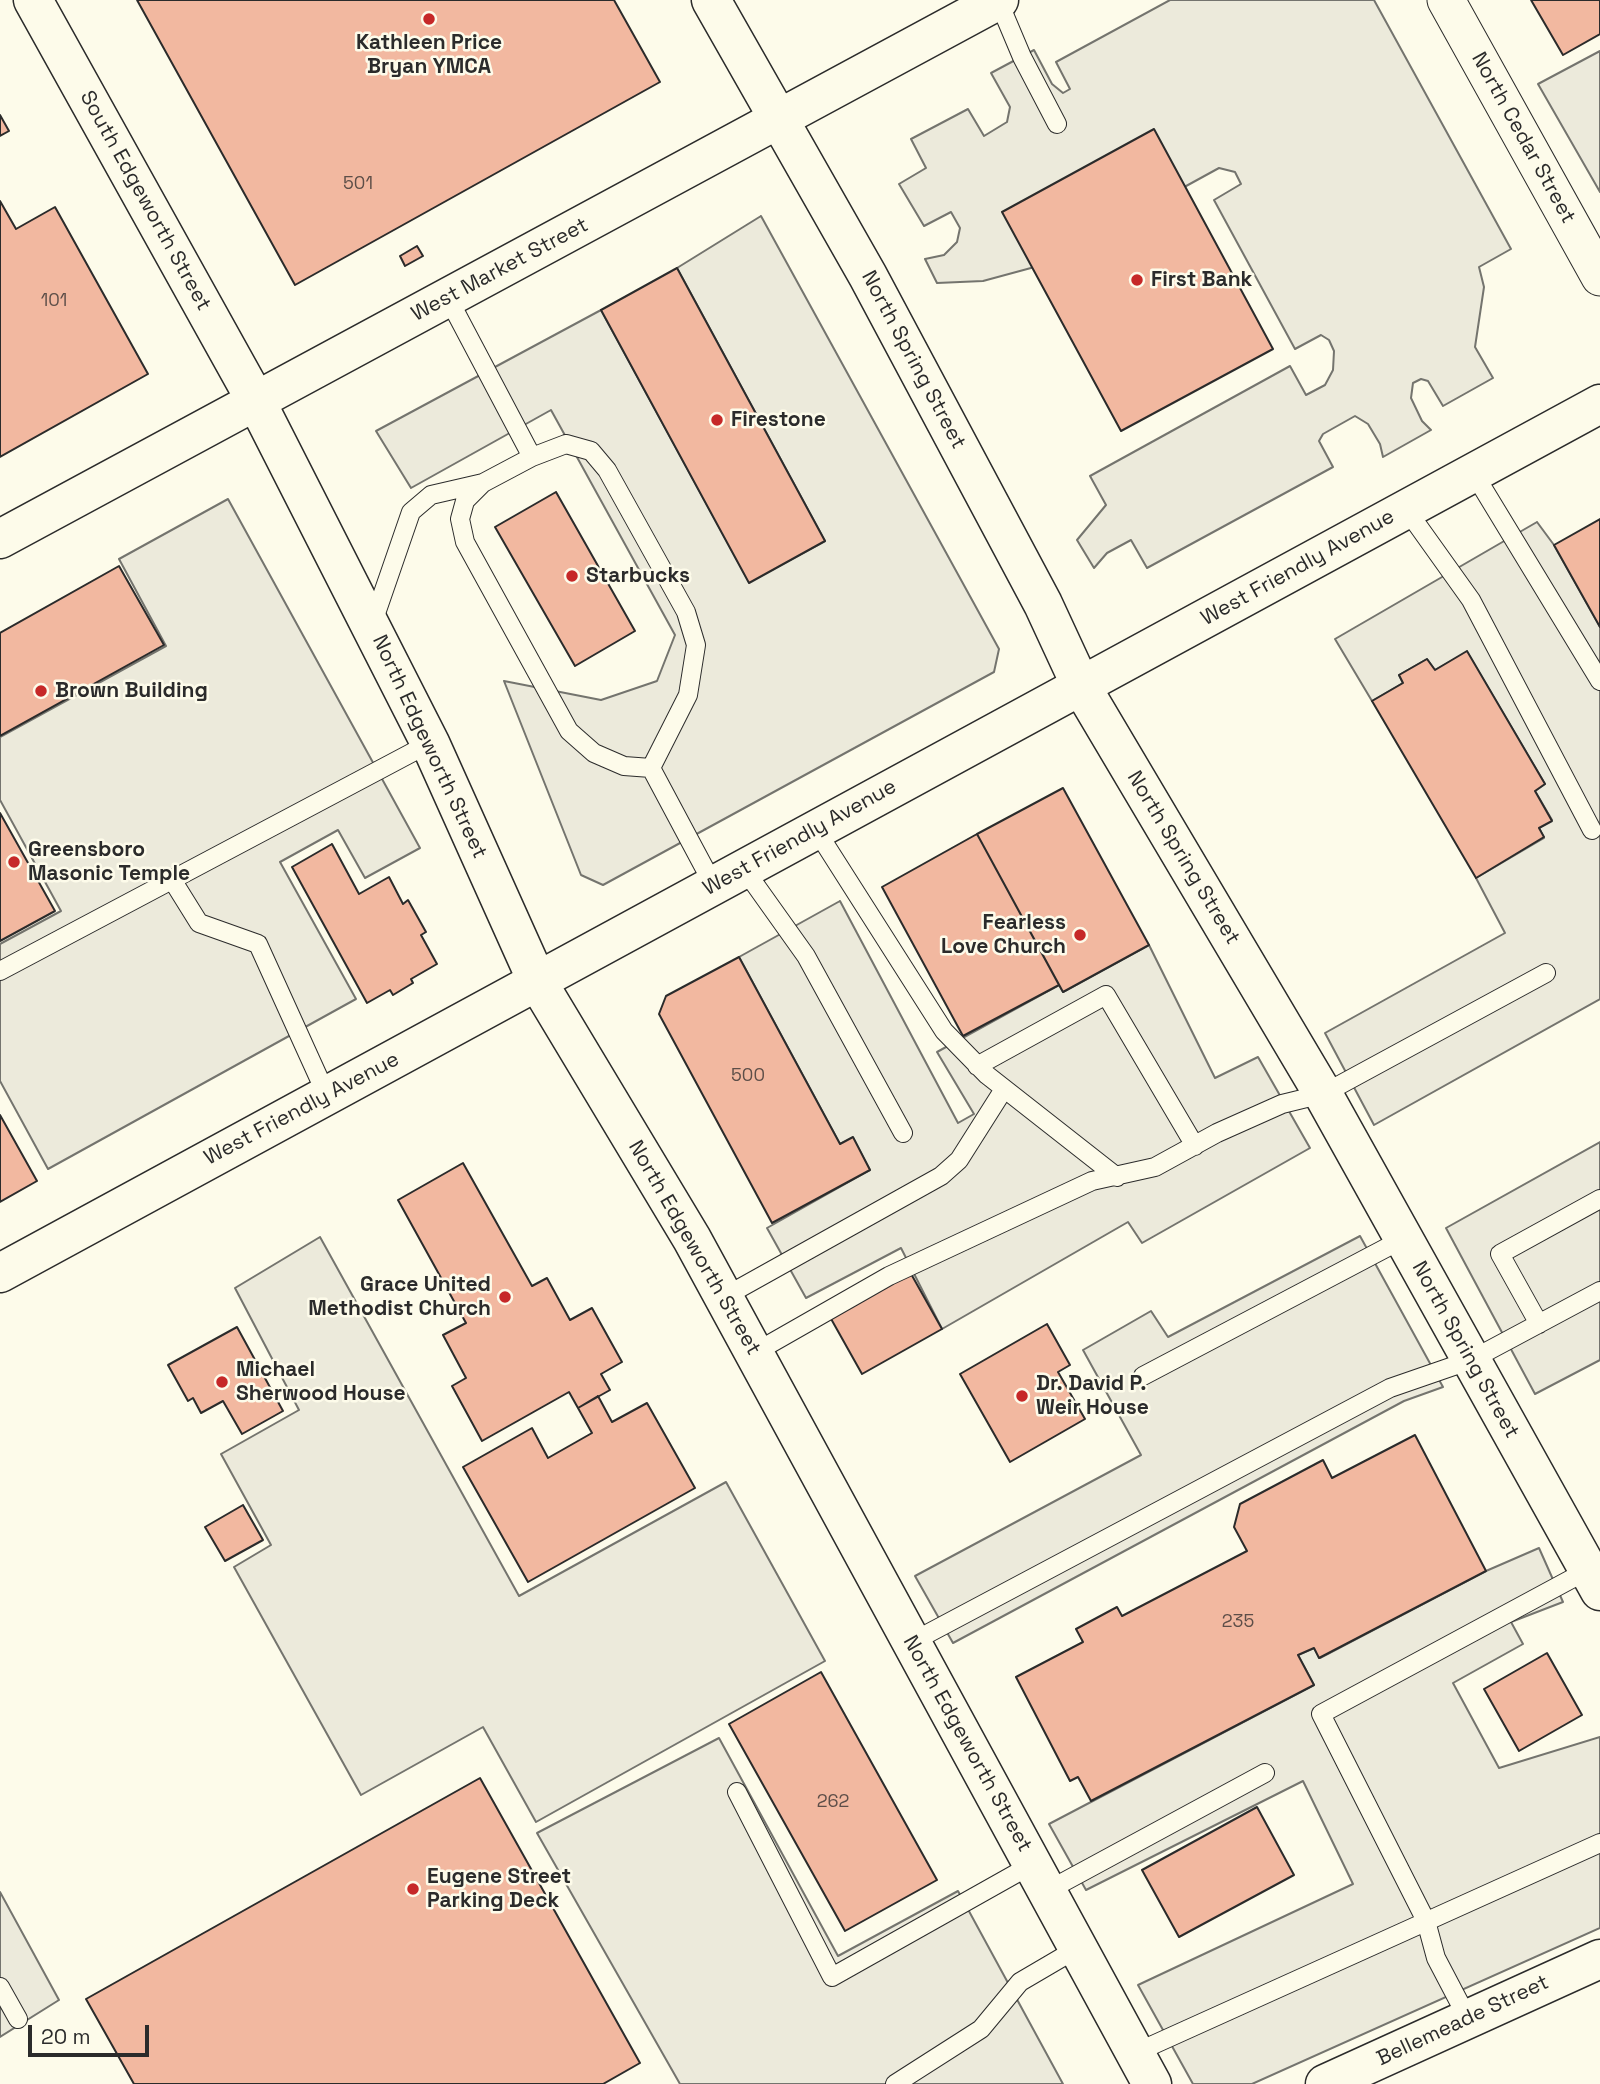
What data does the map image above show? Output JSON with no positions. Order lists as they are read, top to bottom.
{
  "streets": {
    "main road": [
      "South Edgeworth Street",
      "West Market Street",
      "North Spring Street",
      "West Friendly Avenue",
      "North Edgeworth Street",
      "Bellemeade Street"
    ],
    "street": ["North Cedar Street"]
  },
  "crossings": [
    ["South Edgeworth Street", "West Market Street"],
    ["South Edgeworth Street", "North Edgeworth Street"],
    ["West Market Street", "North Spring Street"],
    ["West Market Street", "North Edgeworth Street"],
    ["North Spring Street", "West Friendly Avenue"],
    ["West Friendly Avenue", "North Edgeworth Street"]
  ],
  "places": [
    "Kathleen Price Bryan YMCA",
    "First Bank",
    "Firestone",
    "Starbucks",
    "Brown Building",
    "Greensboro Masonic Temple",
    "Fearless Love Church",
    "Grace United Methodist Church",
    "Michael Sherwood House",
    "Dr. David P. Weir House",
    "Eugene Street Parking Deck"
  ],
  "house_numbers": [
    "501",
    "101",
    "500",
    "235",
    "262"
  ],
  "scale_bar": "20 m"
}
